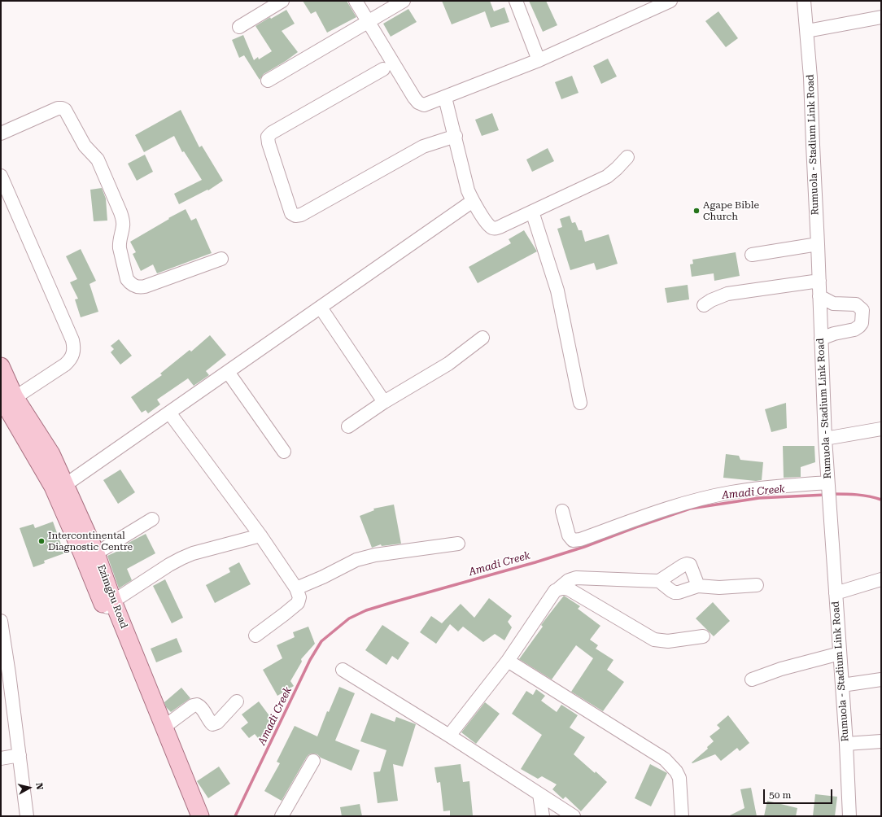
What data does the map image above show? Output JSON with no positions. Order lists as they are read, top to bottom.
{
  "streets": {
    "main road": ["Ezimgbu Road"],
    "street": ["Rumuola - Stadium Link Road"]
  },
  "water": ["Amadi Creek"],
  "places": ["Agape Bible Church", "Intercontinental Diagnostic Centre"],
  "scale_bar": "50 m",
  "north": "right"
}
